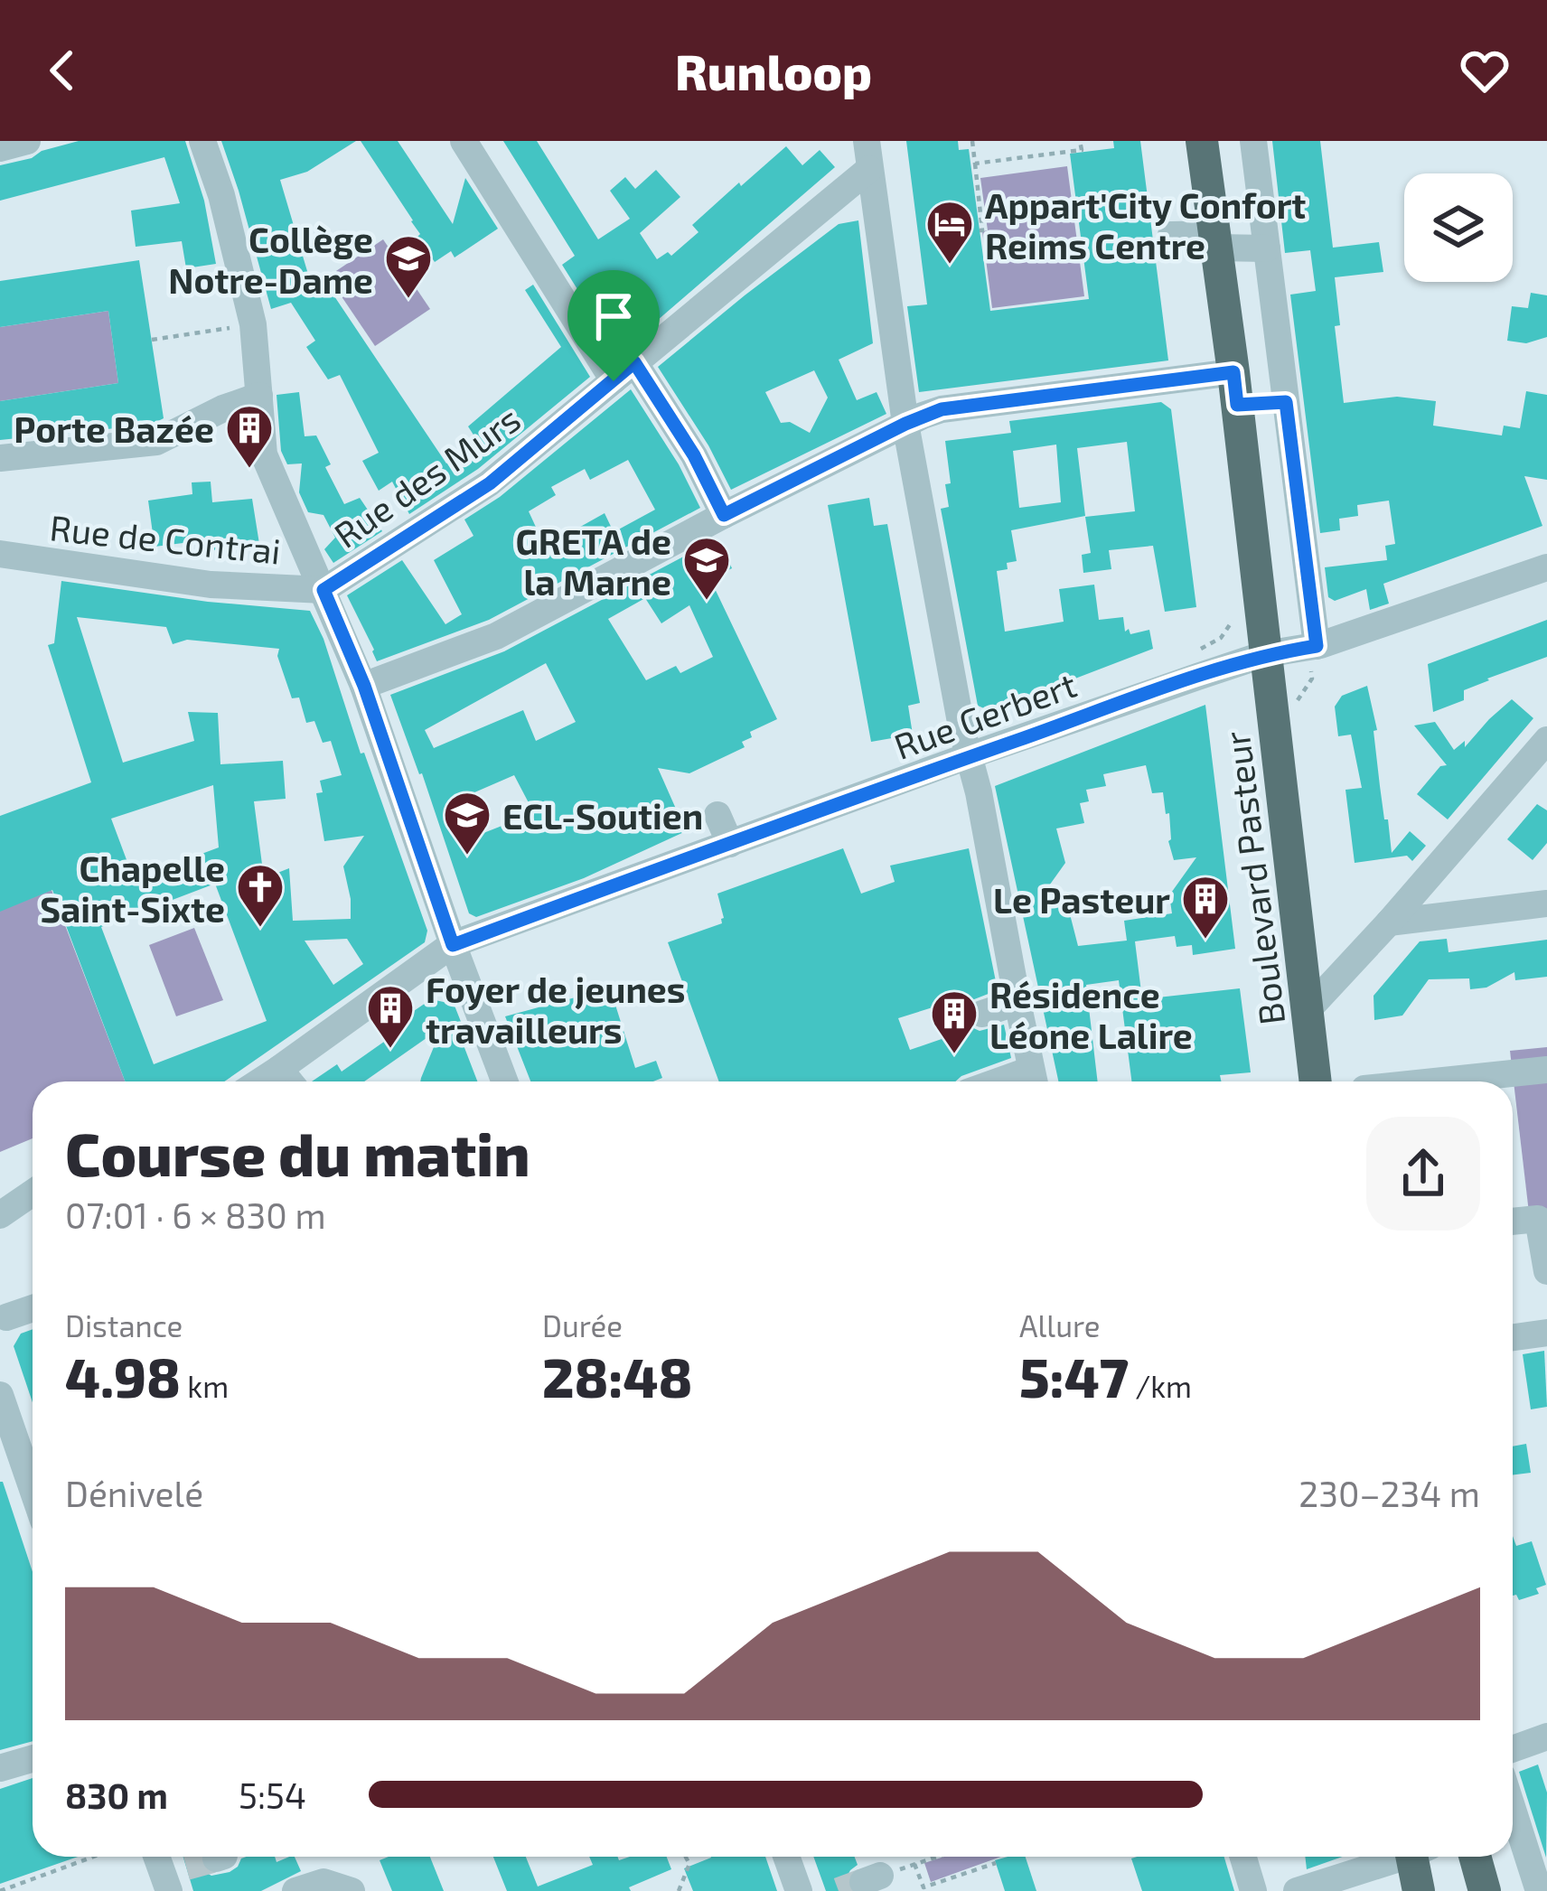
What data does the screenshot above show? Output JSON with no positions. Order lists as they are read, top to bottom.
{
  "streets": {
    "main road": ["Boulevard Pasteur"],
    "street": ["Rue des Murs", "Rue de Contrai", "Rue Gerbert"]
  },
  "crossings": [
    ["Rue des Murs", "Rue de Contrai"],
    ["Rue Gerbert", "Boulevard Pasteur"]
  ],
  "places": {
    "hotel": ["Appart'City Confort Reims Centre"],
    "school or university": ["Collège Notre-Dame", "GRETA de la Marne", "ECL-Soutien"],
    "building": [
      "Porte Bazée",
      "Le Pasteur",
      "Foyer de jeunes travailleurs",
      "Résidence Léone Lalire"
    ],
    "church": ["Chapelle Saint-Sixte"]
  },
  "page": {
    "header": "Runloop",
    "heading": ["Course du matin", "07:01 · 6 × 830 m"],
    "stats": [
      ["Distance", "4.98 km"],
      ["Durée", "28:48"],
      ["Allure", "5:47 /km"]
    ],
    "chart": ["Dénivelé", "230–234 m"],
    "list": [
      {
        "name": "830 m",
        "note": "5:54"
      }
    ]
  }
}
